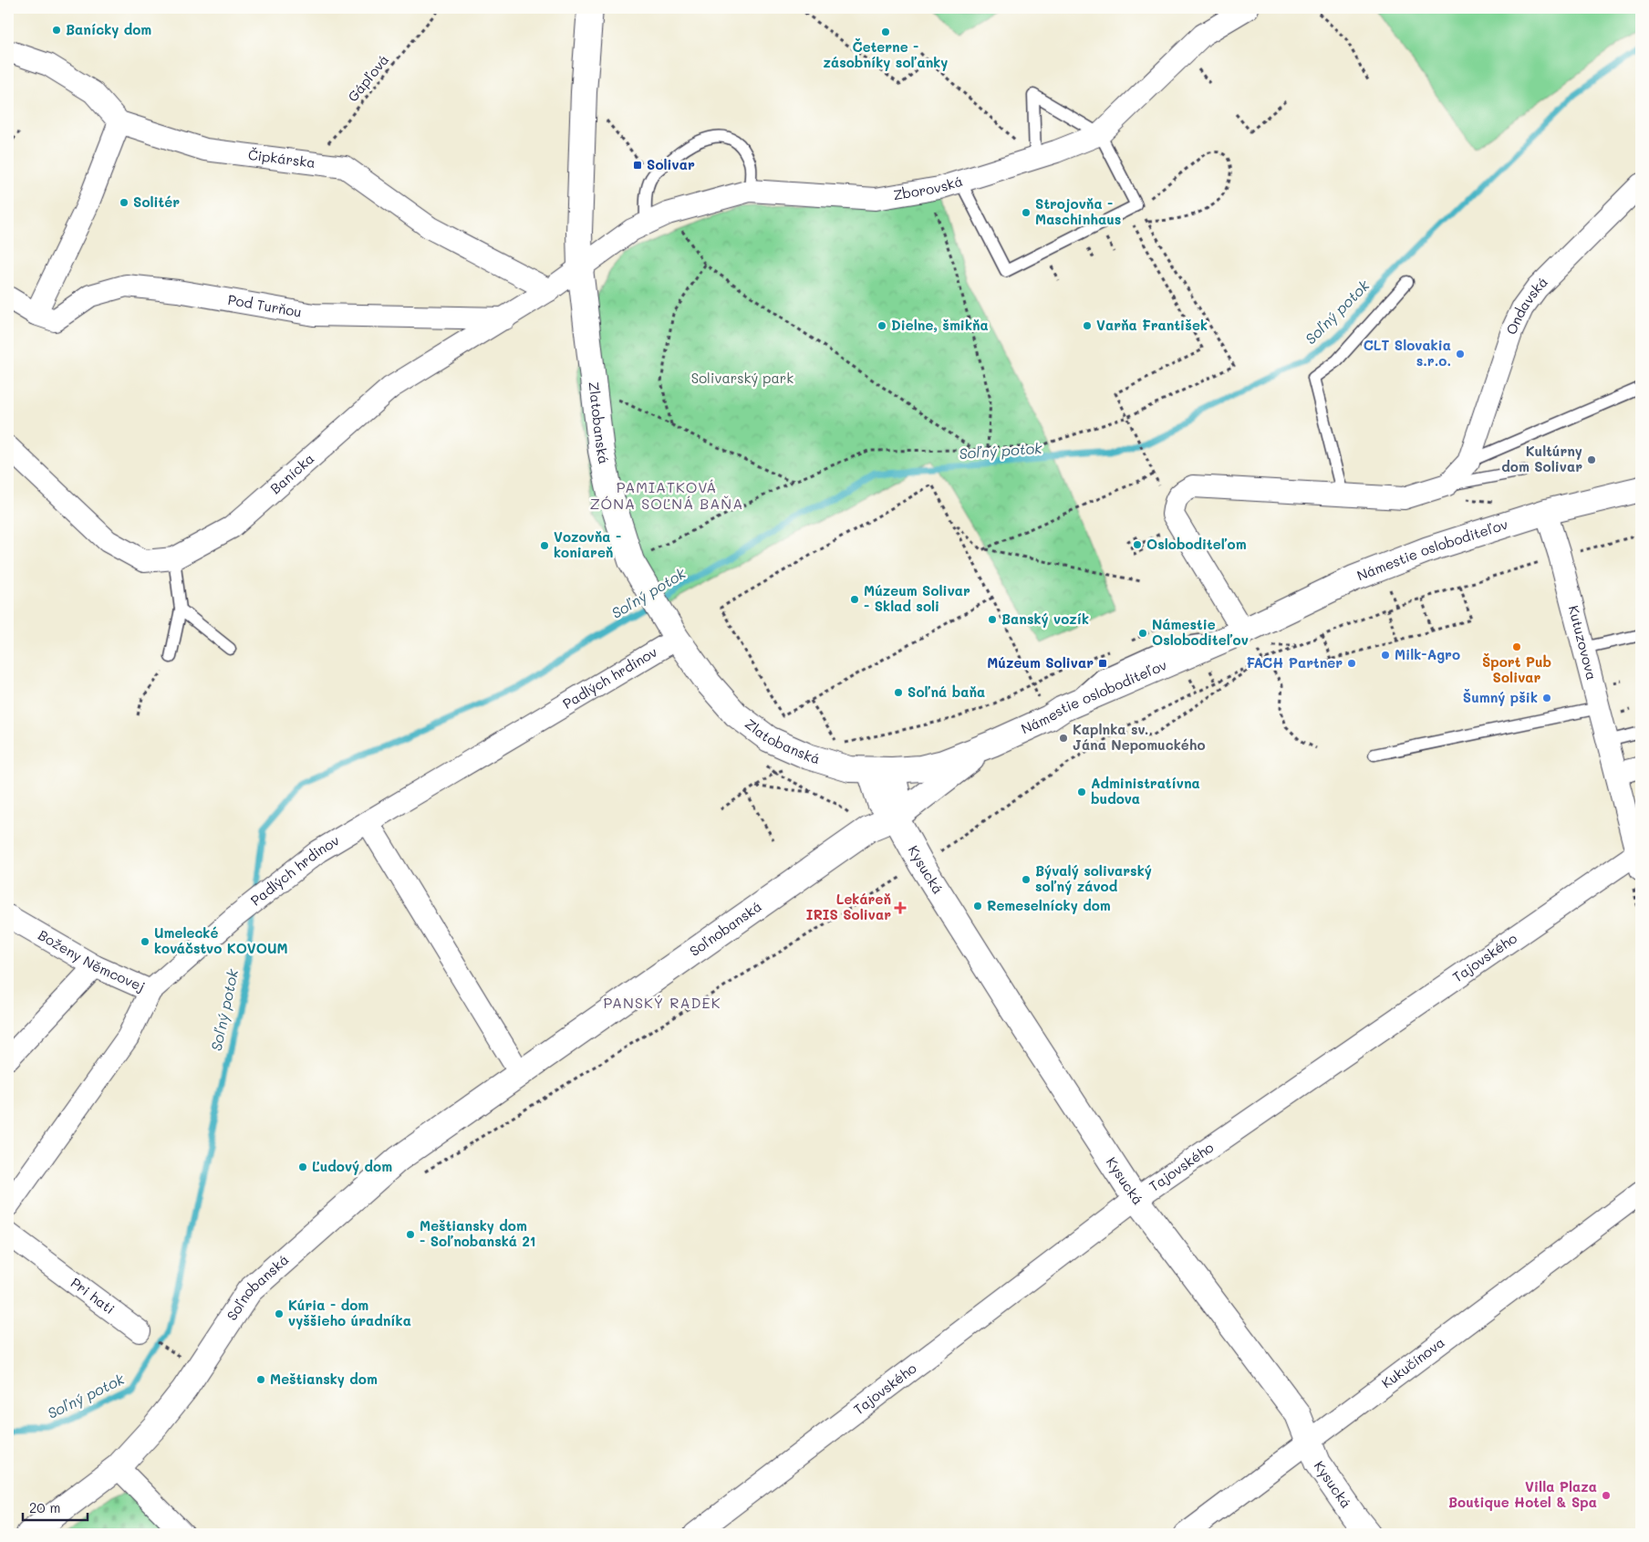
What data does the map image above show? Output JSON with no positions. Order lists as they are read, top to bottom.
{
  "streets": {
    "street": [
      "Čipkárska",
      "Zborovská",
      "Pod Turňou",
      "Ondavská",
      "Zlatobanská",
      "Banícka",
      "Námestie osloboditeľov",
      "Kutuzovova",
      "Padlých hrdinov",
      "Kysucká",
      "Soľnobanská",
      "Tajovského",
      "Boženy Němcovej",
      "Pri hati",
      "Kukučínova"
    ],
    "path": ["Gápľová"]
  },
  "crossings": [
    ["Gápľová", "Čipkárska"],
    ["Čipkárska", "Banícka"],
    ["Zborovská", "Zlatobanská"],
    ["Zborovská", "Banícka"],
    ["Pod Turňou", "Banícka"],
    ["Zlatobanská", "Banícka"],
    ["Zlatobanská", "Námestie osloboditeľov"],
    ["Zlatobanská", "Padlých hrdinov"],
    ["Námestie osloboditeľov", "Kutuzovova"],
    ["Námestie osloboditeľov", "Soľnobanská"],
    ["Kutuzovova", "Tajovského"],
    ["Padlých hrdinov", "Boženy Němcovej"],
    ["Kysucká", "Soľnobanská"],
    ["Kysucká", "Tajovského"],
    ["Kysucká", "Kukučínova"]
  ],
  "districts": ["PAMIATKOVÁ ZÓNA SOĽNÁ BAŇA", "PANSKÝ RADEK"],
  "water": ["Soľný potok"],
  "parks": ["Solivarský park"],
  "places": {
    "other": [
      "Banícky dom",
      "Četerne - zásobníky soľanky",
      "Solitér",
      "Strojovňa - Maschinhaus",
      "Dielne, šmikňa",
      "Varňa František",
      "CLT Slovakia s.r.o.",
      "Kultúrny dom Solivar",
      "Osloboditeľom",
      "Vozovňa - koniareň",
      "Múzeum Solivar - Sklad soli",
      "Banský vozík",
      "Námestie Osloboditeľov",
      "Šport Pub Solivar",
      "Milk-Agro",
      "FACH Partner",
      "Soľná baňa",
      "Šumný pšik",
      "Kaplnka sv. Jána Nepomuckého",
      "Administratívna budova",
      "Bývalý solivarský soľný závod",
      "Remeselnícky dom",
      "Umelecké kováčstvo KOVOUM",
      "Ľudový dom",
      "Meštiansky dom - Soľnobanská 21",
      "Kúria - dom vyššieho úradníka",
      "Meštiansky dom",
      "Villa Plaza Boutique Hotel & Spa"
    ],
    "transit": ["Solivar", "Múzeum Solivar"],
    "health": ["Lekáreň IRIS Solivar"]
  },
  "scale_bar": "20 m"
}
